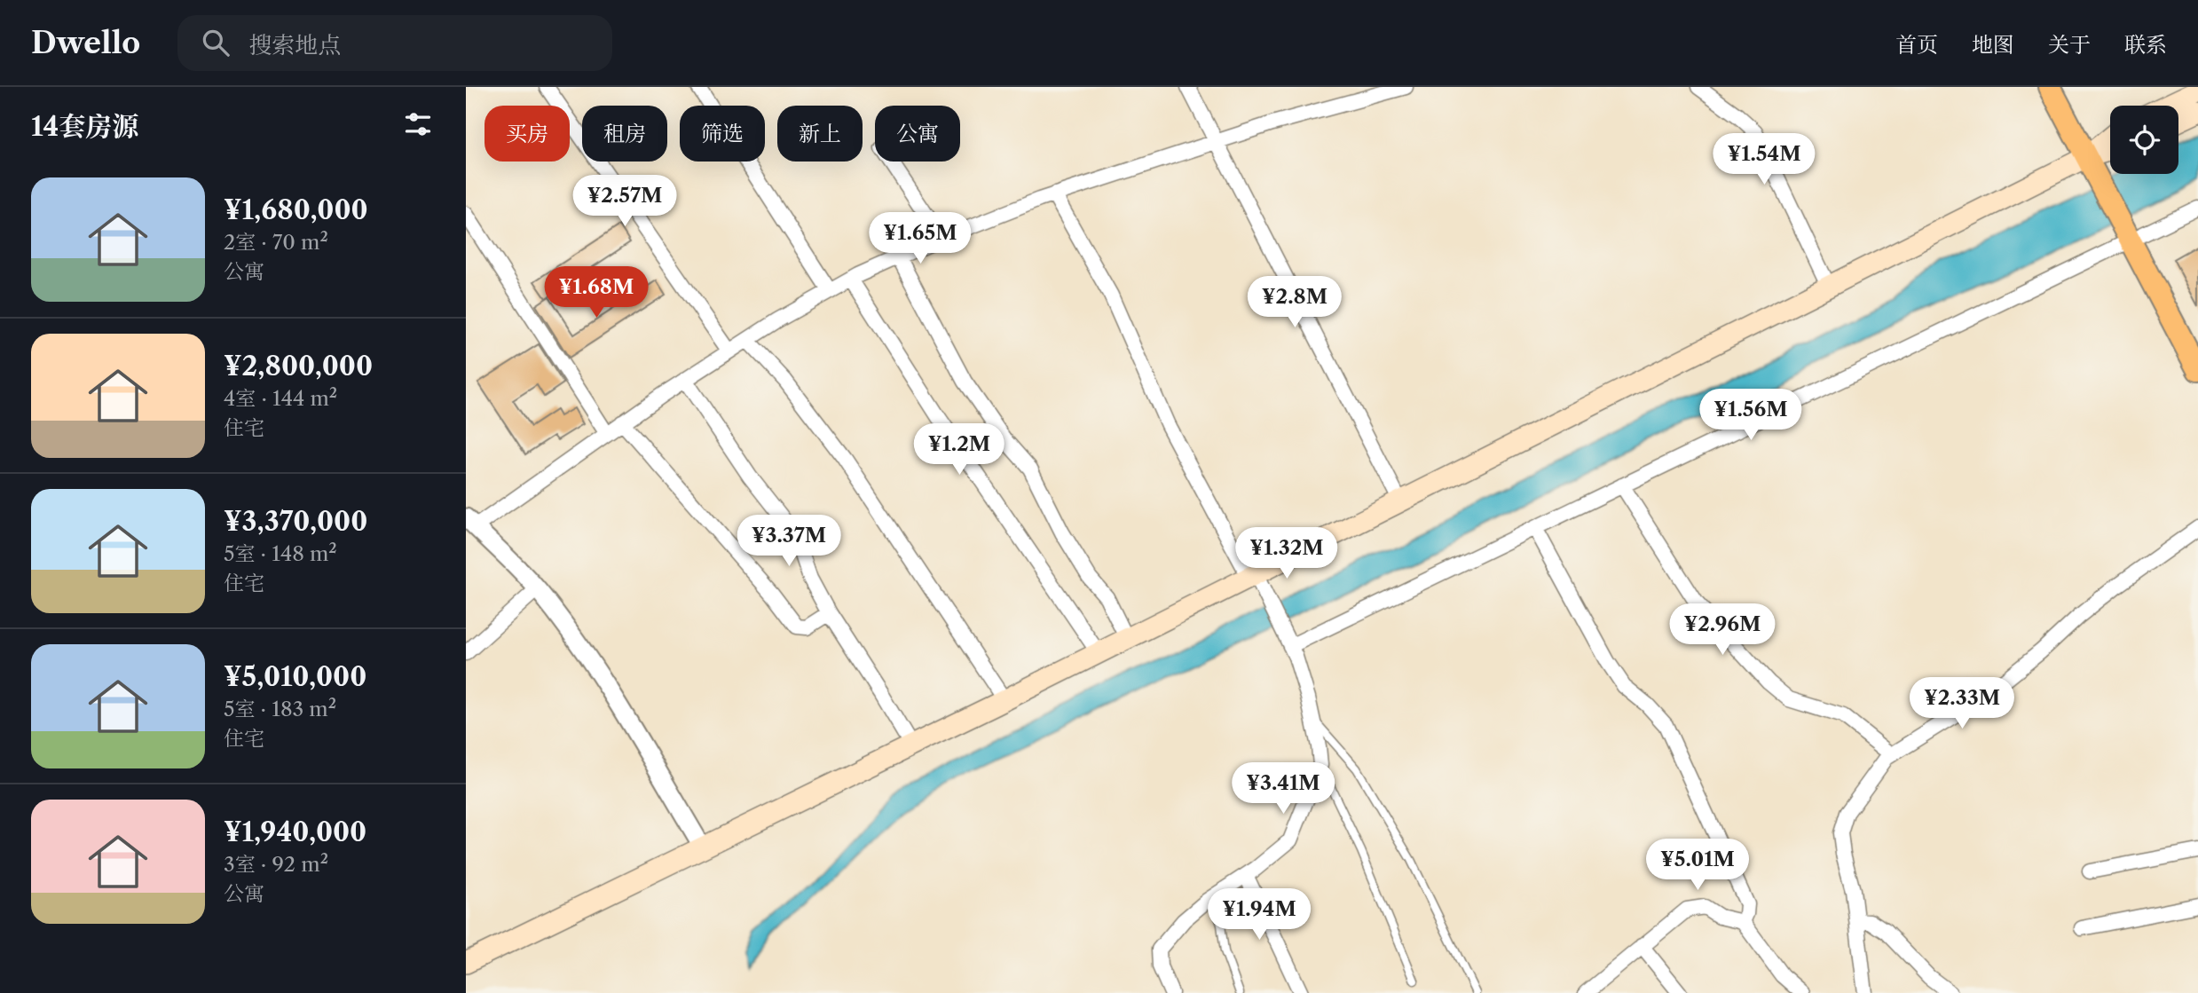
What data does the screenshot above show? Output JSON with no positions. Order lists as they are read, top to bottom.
{
  "page": {
    "header": "Dwello",
    "search": "搜索地点",
    "nav": [
      "首页",
      "地图",
      "关于",
      "联系"
    ],
    "heading": "14套房源",
    "chip": [
      "买房",
      "租房",
      "筛选",
      "新上",
      "公寓"
    ],
    "price": [
      "¥1.54M",
      "¥2.57M",
      "¥1.65M",
      "¥1.68M",
      "¥2.8M",
      "¥1.56M",
      "¥1.2M",
      "¥3.37M",
      "¥1.32M",
      "¥2.96M",
      "¥2.33M",
      "¥3.41M",
      "¥5.01M",
      "¥1.94M"
    ],
    "list": [
      {
        "name": "¥1,680,000",
        "note": "2室 · 70 m² · 公寓"
      },
      {
        "name": "¥2,800,000",
        "note": "4室 · 144 m² · 住宅"
      },
      {
        "name": "¥3,370,000",
        "note": "5室 · 148 m² · 住宅"
      },
      {
        "name": "¥5,010,000",
        "note": "5室 · 183 m² · 住宅"
      },
      {
        "name": "¥1,940,000",
        "note": "3室 · 92 m² · 公寓"
      }
    ]
  }
}
